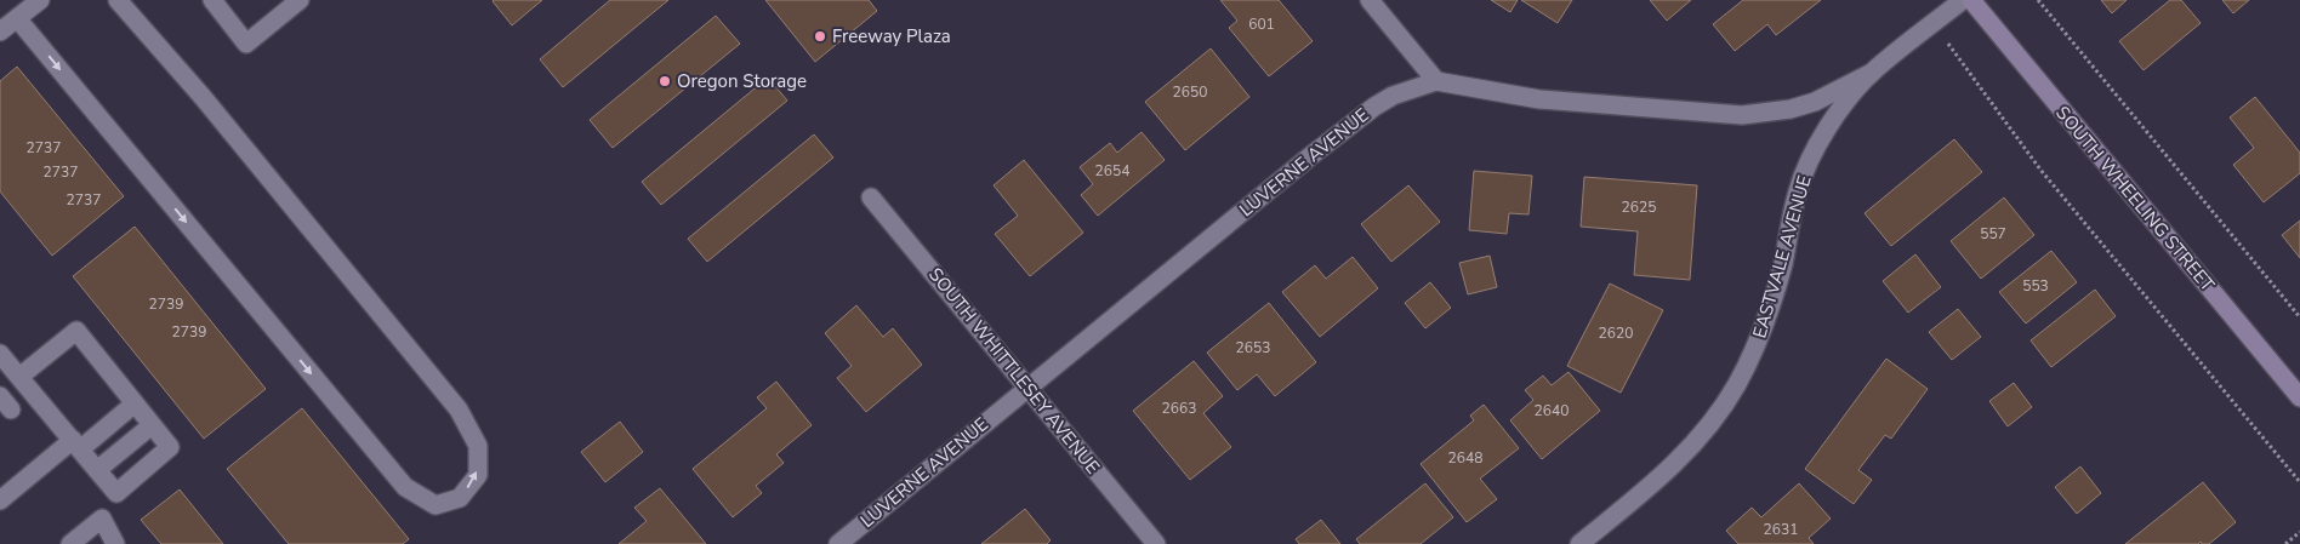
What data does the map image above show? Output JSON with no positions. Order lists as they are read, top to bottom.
{
  "streets": {
    "main road": ["SOUTH WHEELING STREET"],
    "street": ["LUVERNE AVENUE", "EASTVALE AVENUE", "SOUTH WHITTLESEY AVENUE"]
  },
  "crossings": [
    ["LUVERNE AVENUE", "EASTVALE AVENUE"],
    ["LUVERNE AVENUE", "SOUTH WHITTLESEY AVENUE"]
  ],
  "places": ["Freeway Plaza", "Oregon Storage"],
  "house_numbers": [
    "601",
    "2650",
    "2737",
    "2654",
    "2737",
    "2737",
    "2625",
    "557",
    "553",
    "2739",
    "2739",
    "2620",
    "2653",
    "2663",
    "2640",
    "2648",
    "2631"
  ]
}
